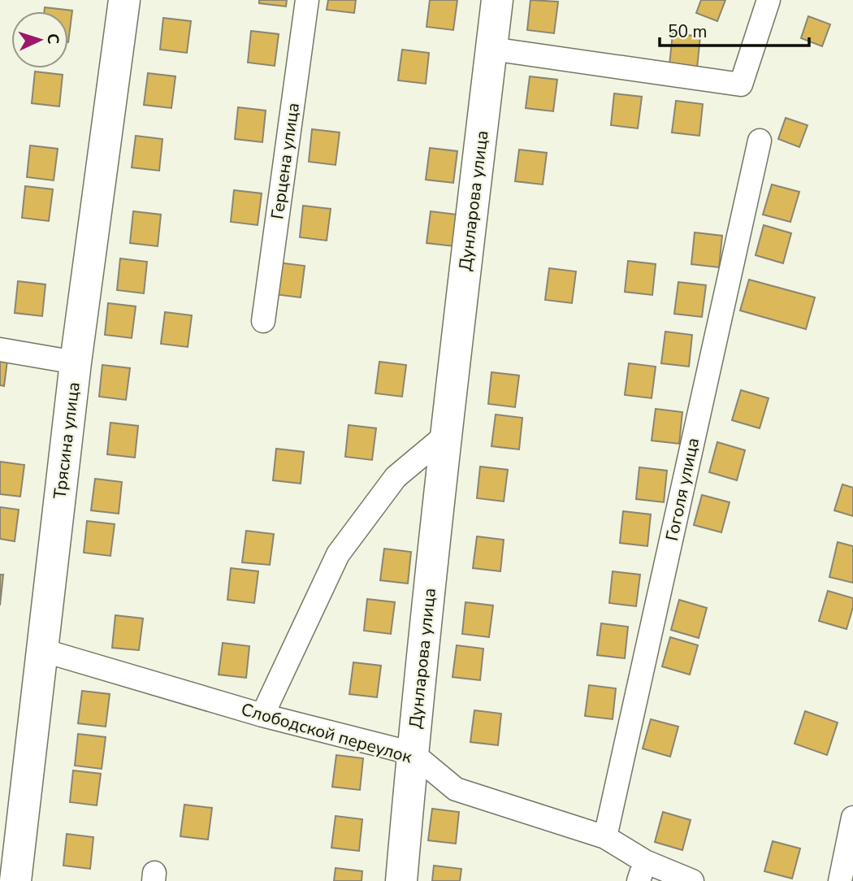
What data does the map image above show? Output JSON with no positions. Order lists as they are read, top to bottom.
{
  "streets": {
    "street": [
      "Герцена улица",
      "Дунларова улица",
      "Трясина улица",
      "Гоголя улица",
      "Слободской переулок"
    ]
  },
  "crossings": [
    ["Дунларова улица", "Слободской переулок"],
    ["Трясина улица", "Слободской переулок"],
    ["Гоголя улица", "Слободской переулок"]
  ],
  "scale_bar": "50 m",
  "north": "right"
}
